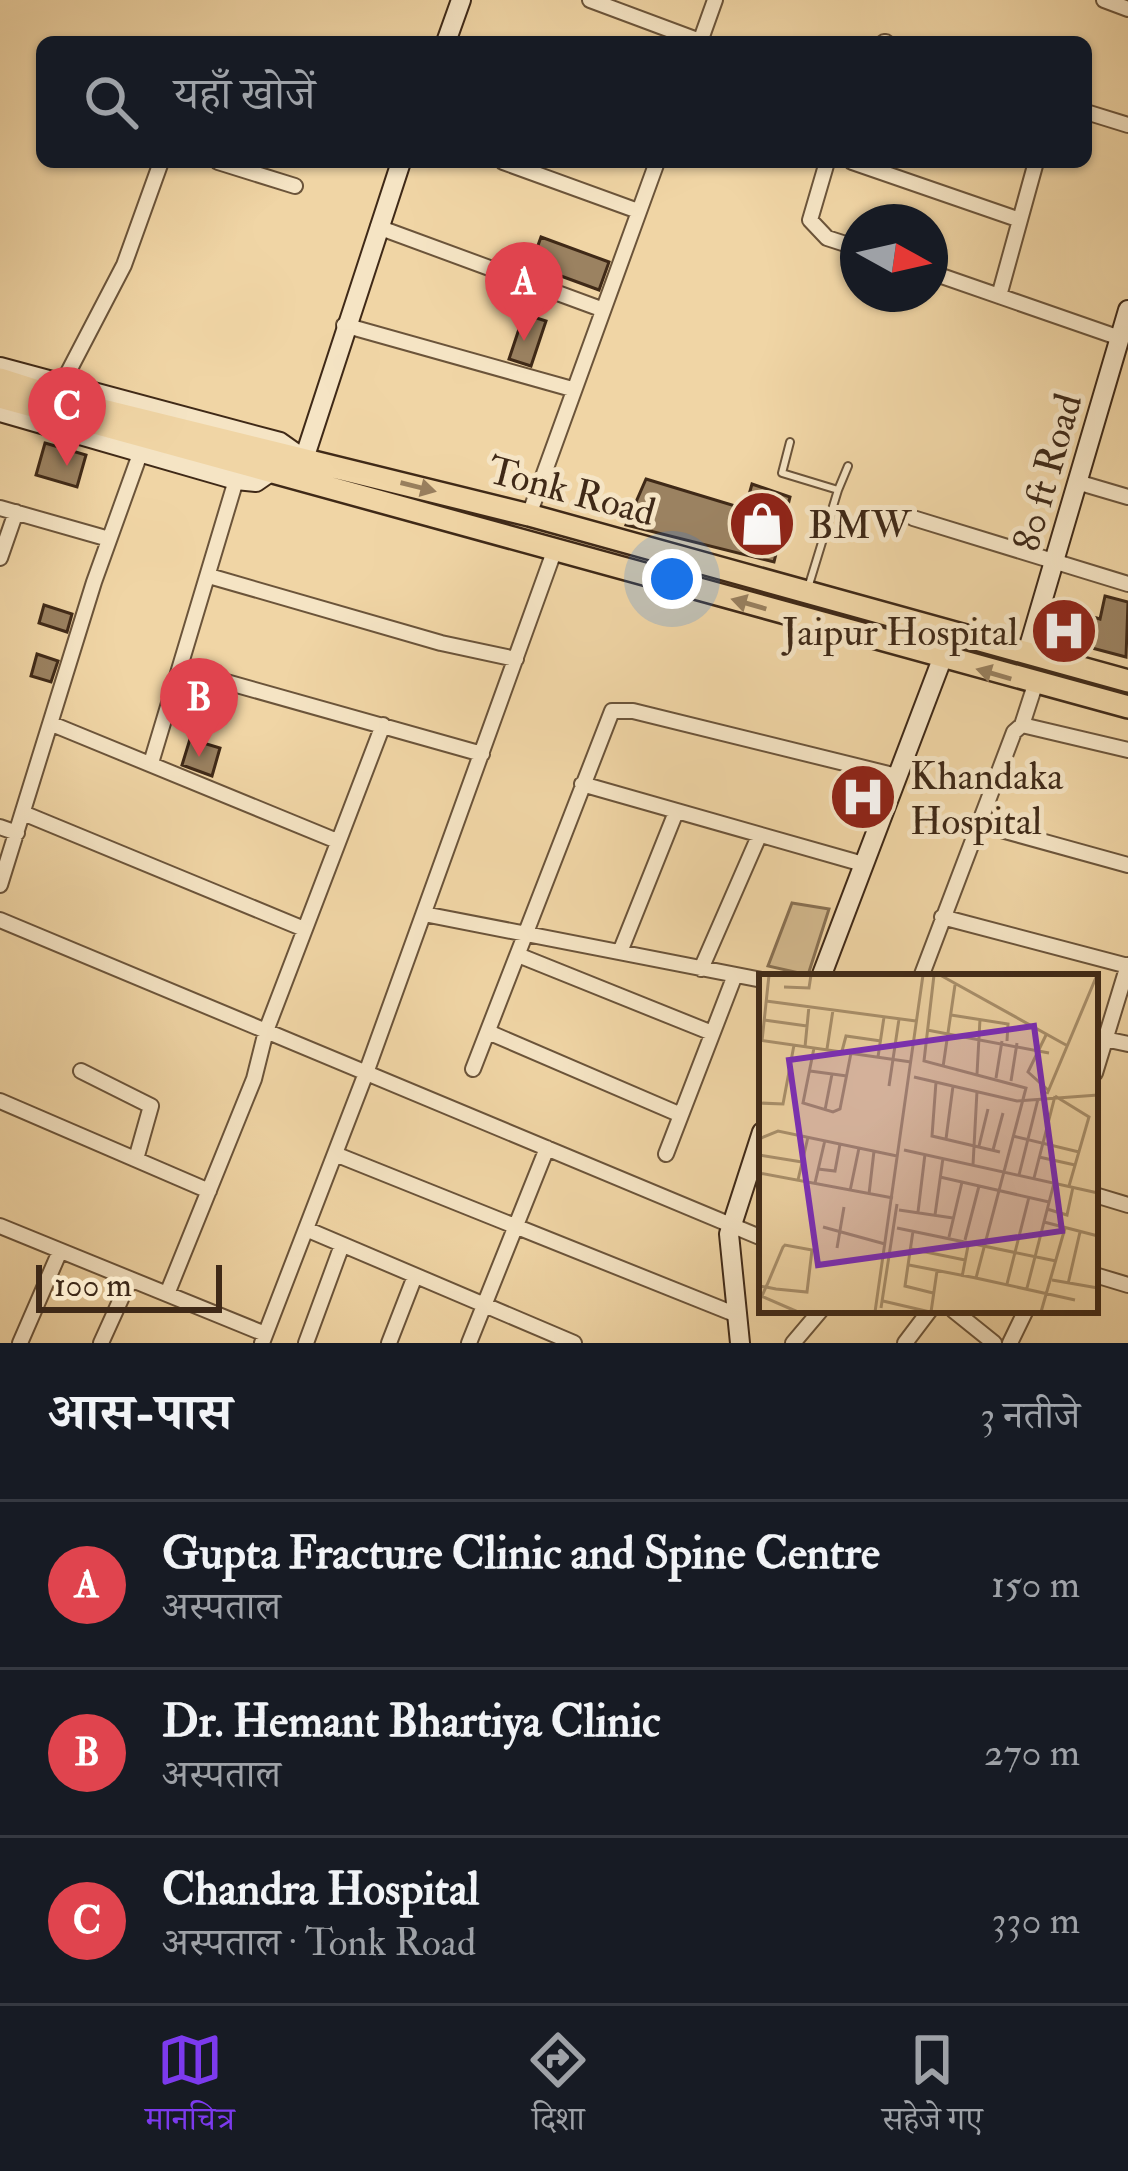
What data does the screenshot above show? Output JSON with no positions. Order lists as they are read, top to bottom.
{
  "streets": {
    "main road": ["Tonk Road"],
    "street": ["80 ft Road"]
  },
  "crossings": [
    ["80 ft Road", "Tonk Road"]
  ],
  "places": {
    "shop": ["BMW"],
    "hospital": ["Jaipur Hospital", "Khandaka Hospital"]
  },
  "scale_bar": "100 m",
  "north": "right",
  "page": {
    "search": "यहाँ खोजें",
    "pins": ["A", "C", "B"],
    "scale": "100 m",
    "heading": ["आस-पास", "3 नतीजे"],
    "list": [
      {
        "mark": "A",
        "name": "Gupta Fracture Clinic and Spine Centre",
        "note": "अस्पताल",
        "value": "150 m"
      },
      {
        "mark": "B",
        "name": "Dr. Hemant Bhartiya Clinic",
        "note": "अस्पताल",
        "value": "270 m"
      },
      {
        "mark": "C",
        "name": "Chandra Hospital",
        "note": "अस्पताल · Tonk Road",
        "value": "330 m"
      }
    ],
    "nav": ["मानचित्र", "दिशा", "सहेजे गए"]
  }
}
